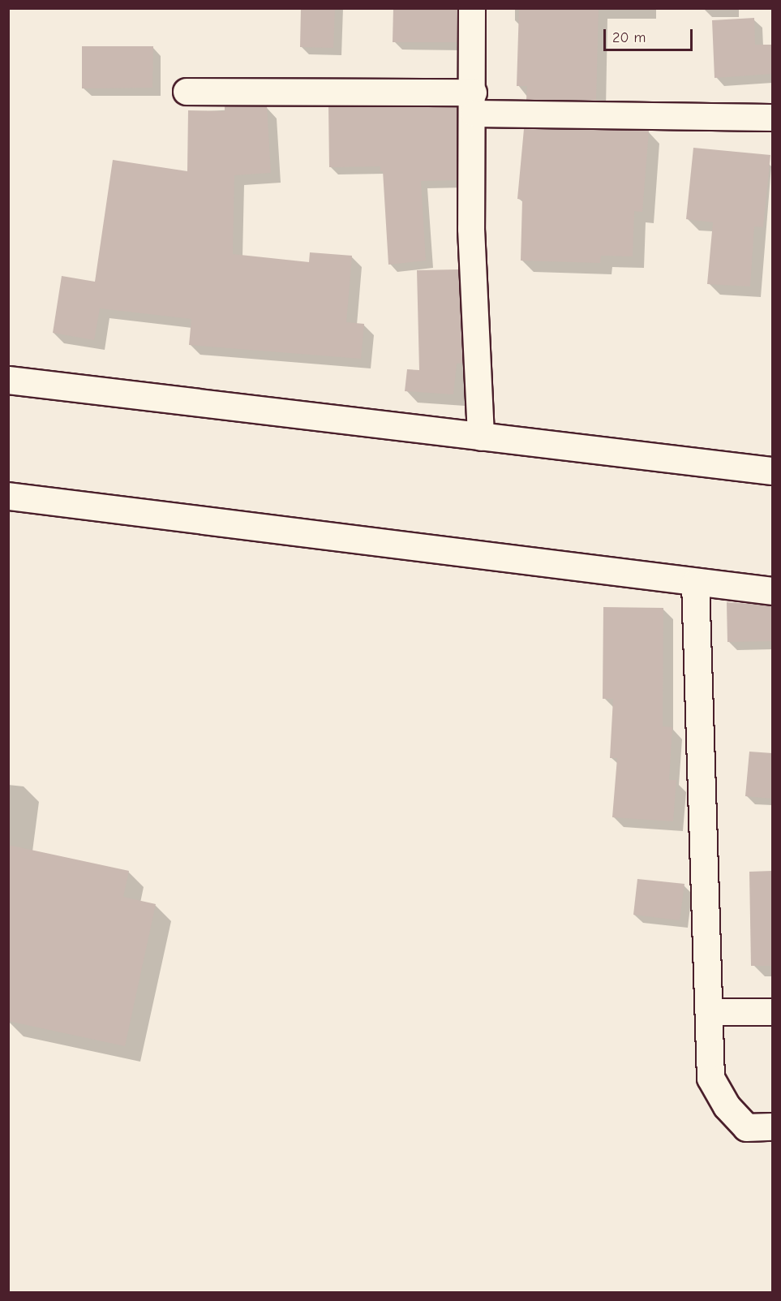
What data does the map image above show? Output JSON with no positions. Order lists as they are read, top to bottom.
{
  "scale_bar": "20 m"
}
